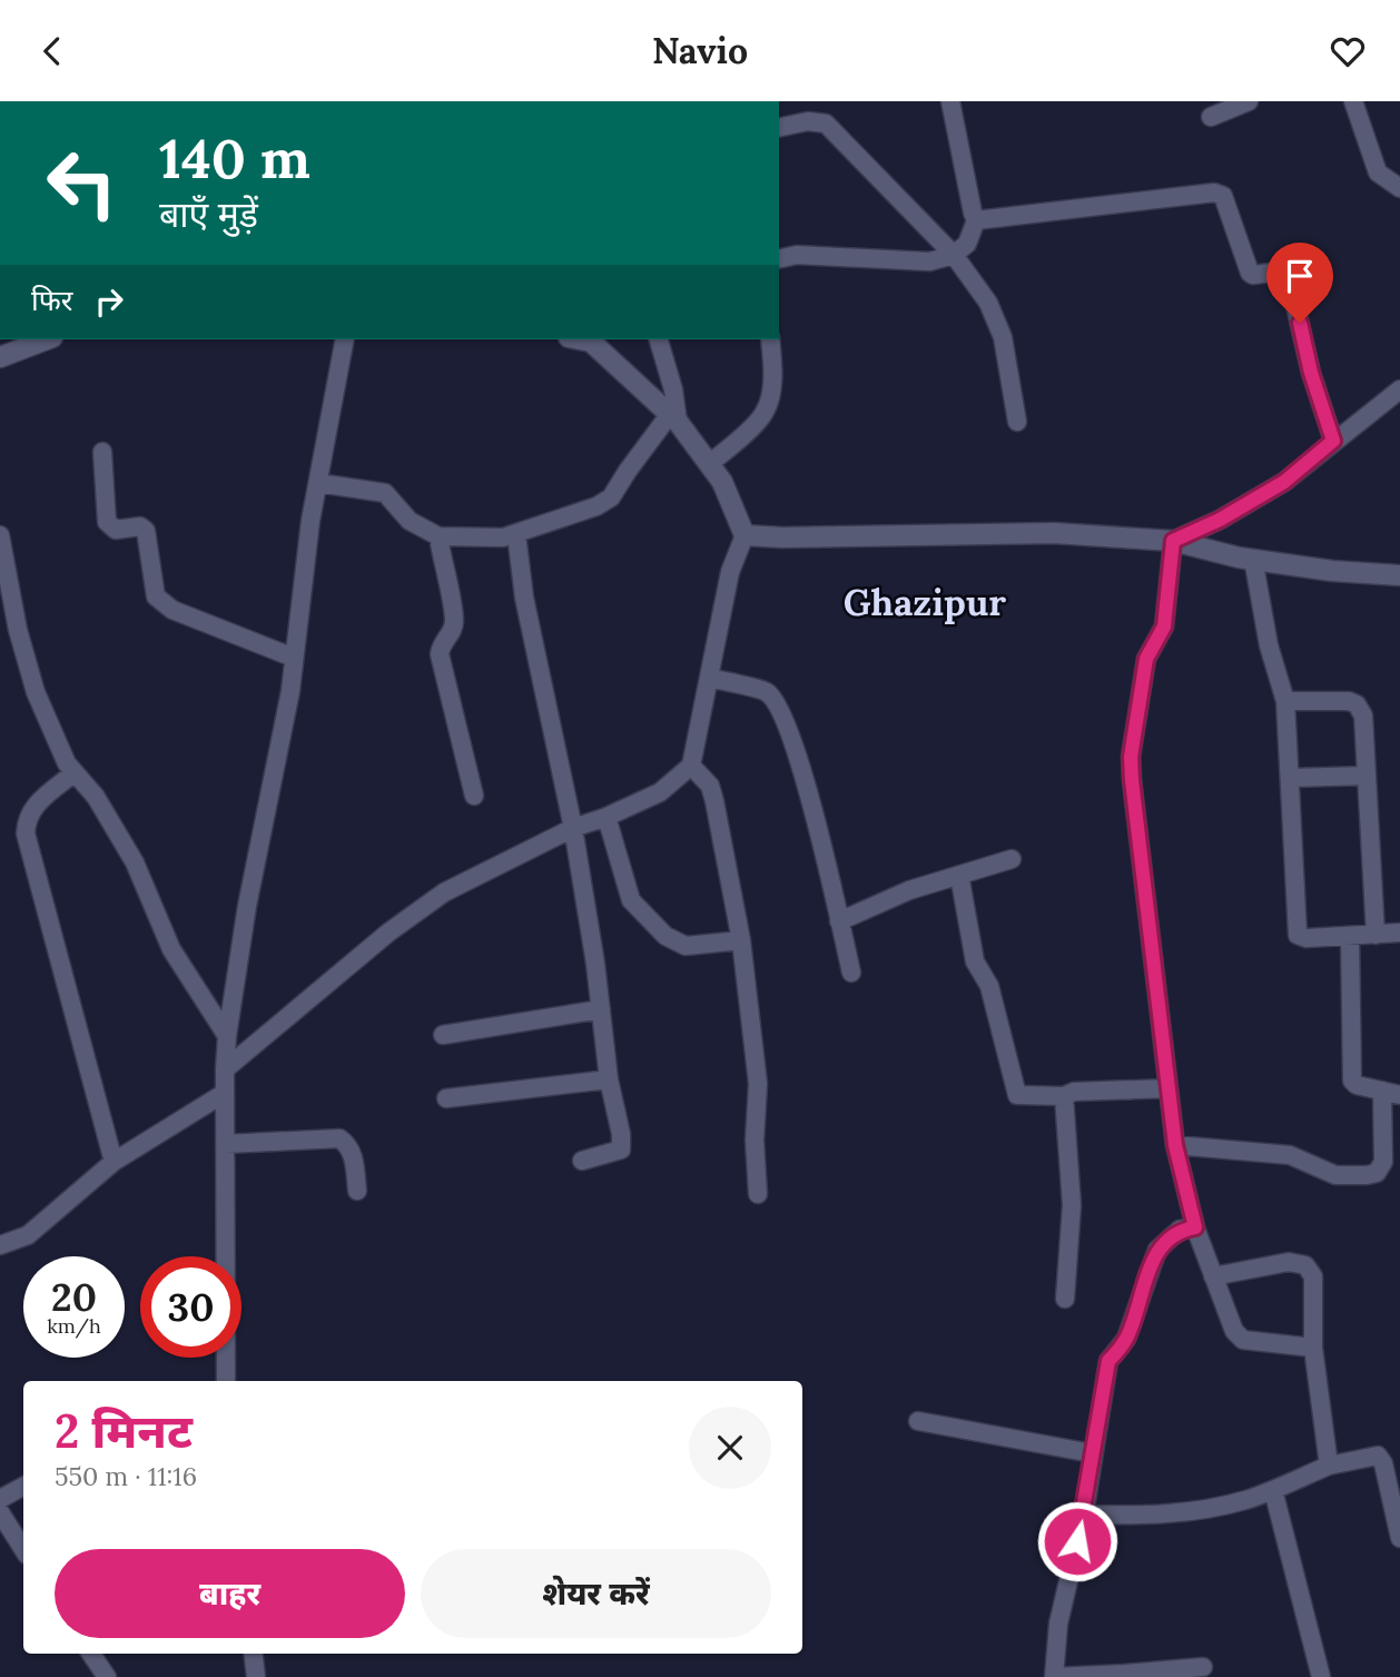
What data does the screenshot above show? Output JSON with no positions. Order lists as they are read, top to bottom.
{
  "districts": ["Ghazipur"],
  "page": {
    "header": "Navio",
    "turn": ["140 m", "बाएँ मुड़ें"],
    "then": "फिर",
    "speed": "20 km/h",
    "limit": "30",
    "heading": ["2 मिनट", "550 m · 11:16"],
    "buttons": ["बाहर", "शेयर करें"]
  }
}
